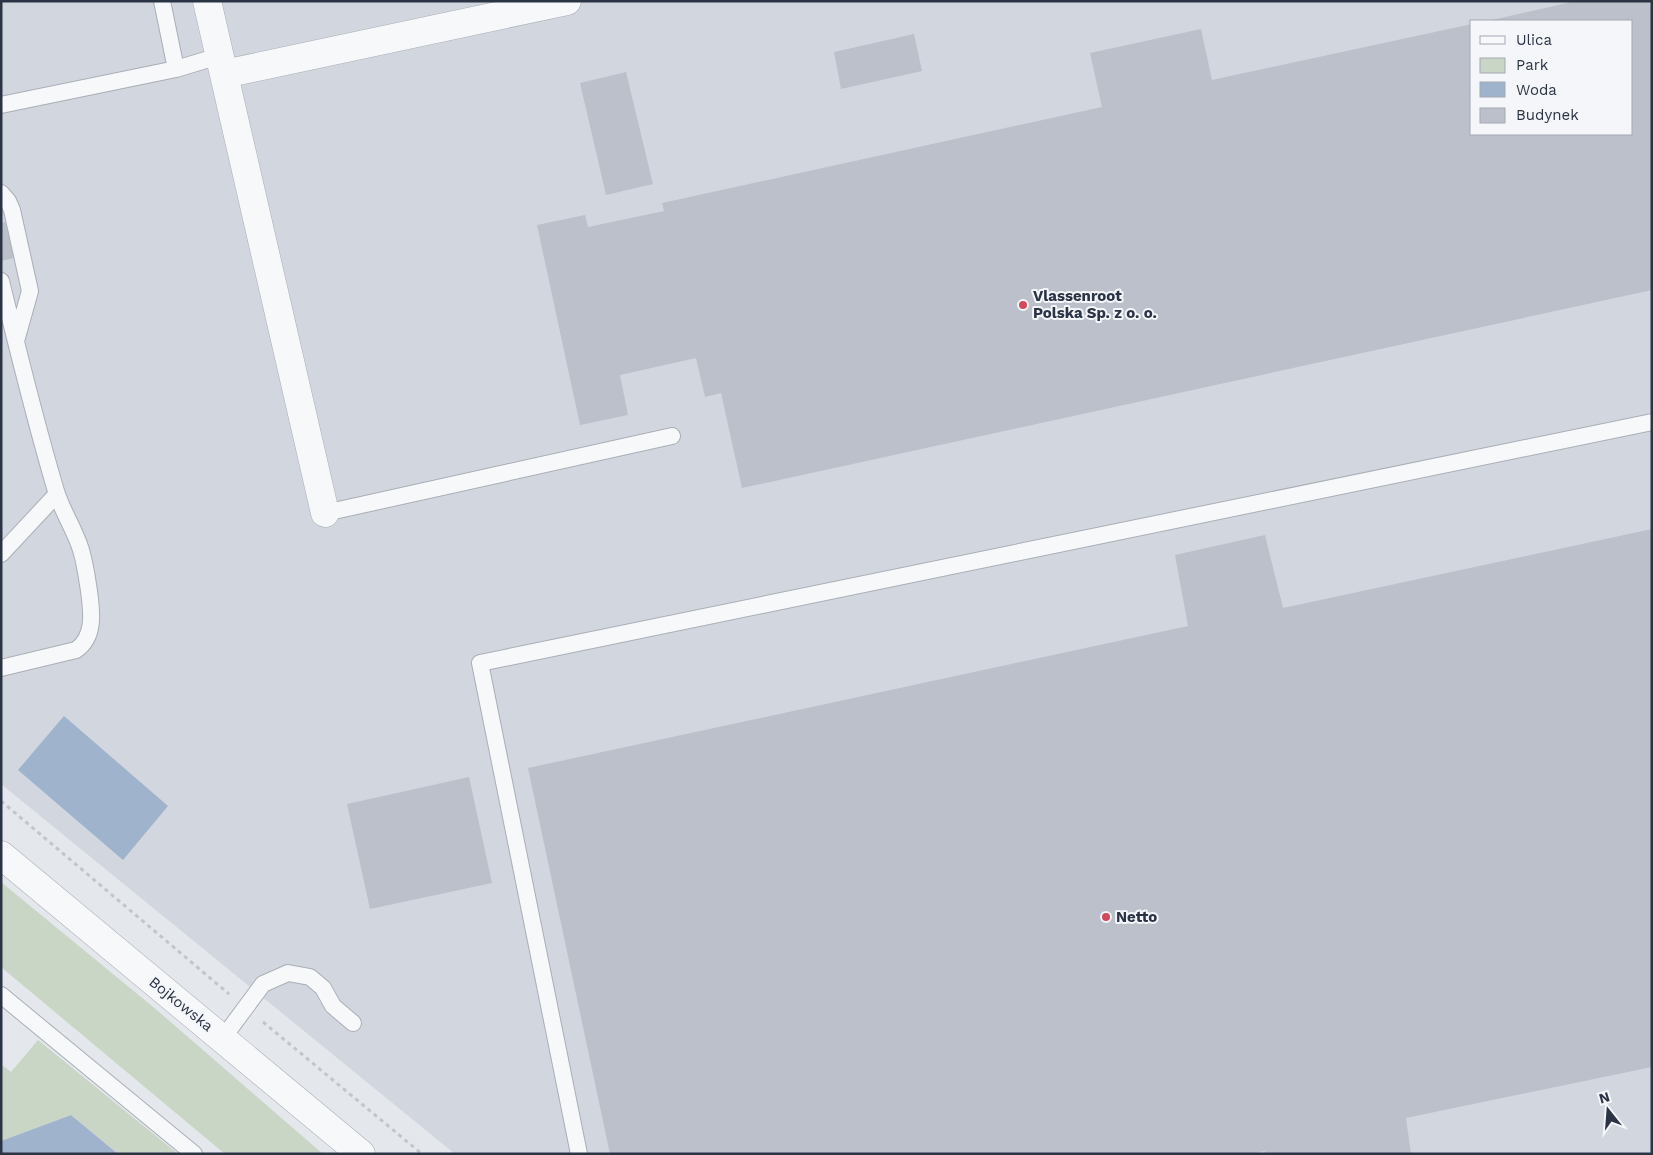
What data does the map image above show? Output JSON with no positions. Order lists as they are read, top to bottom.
{
  "streets": {
    "street": ["Bojkowska"]
  },
  "places": ["Vlassenroot Polska Sp. z o. o.", "Netto"],
  "legend": [
    "Ulica",
    "Park",
    "Woda",
    "Budynek"
  ],
  "north": "top"
}
